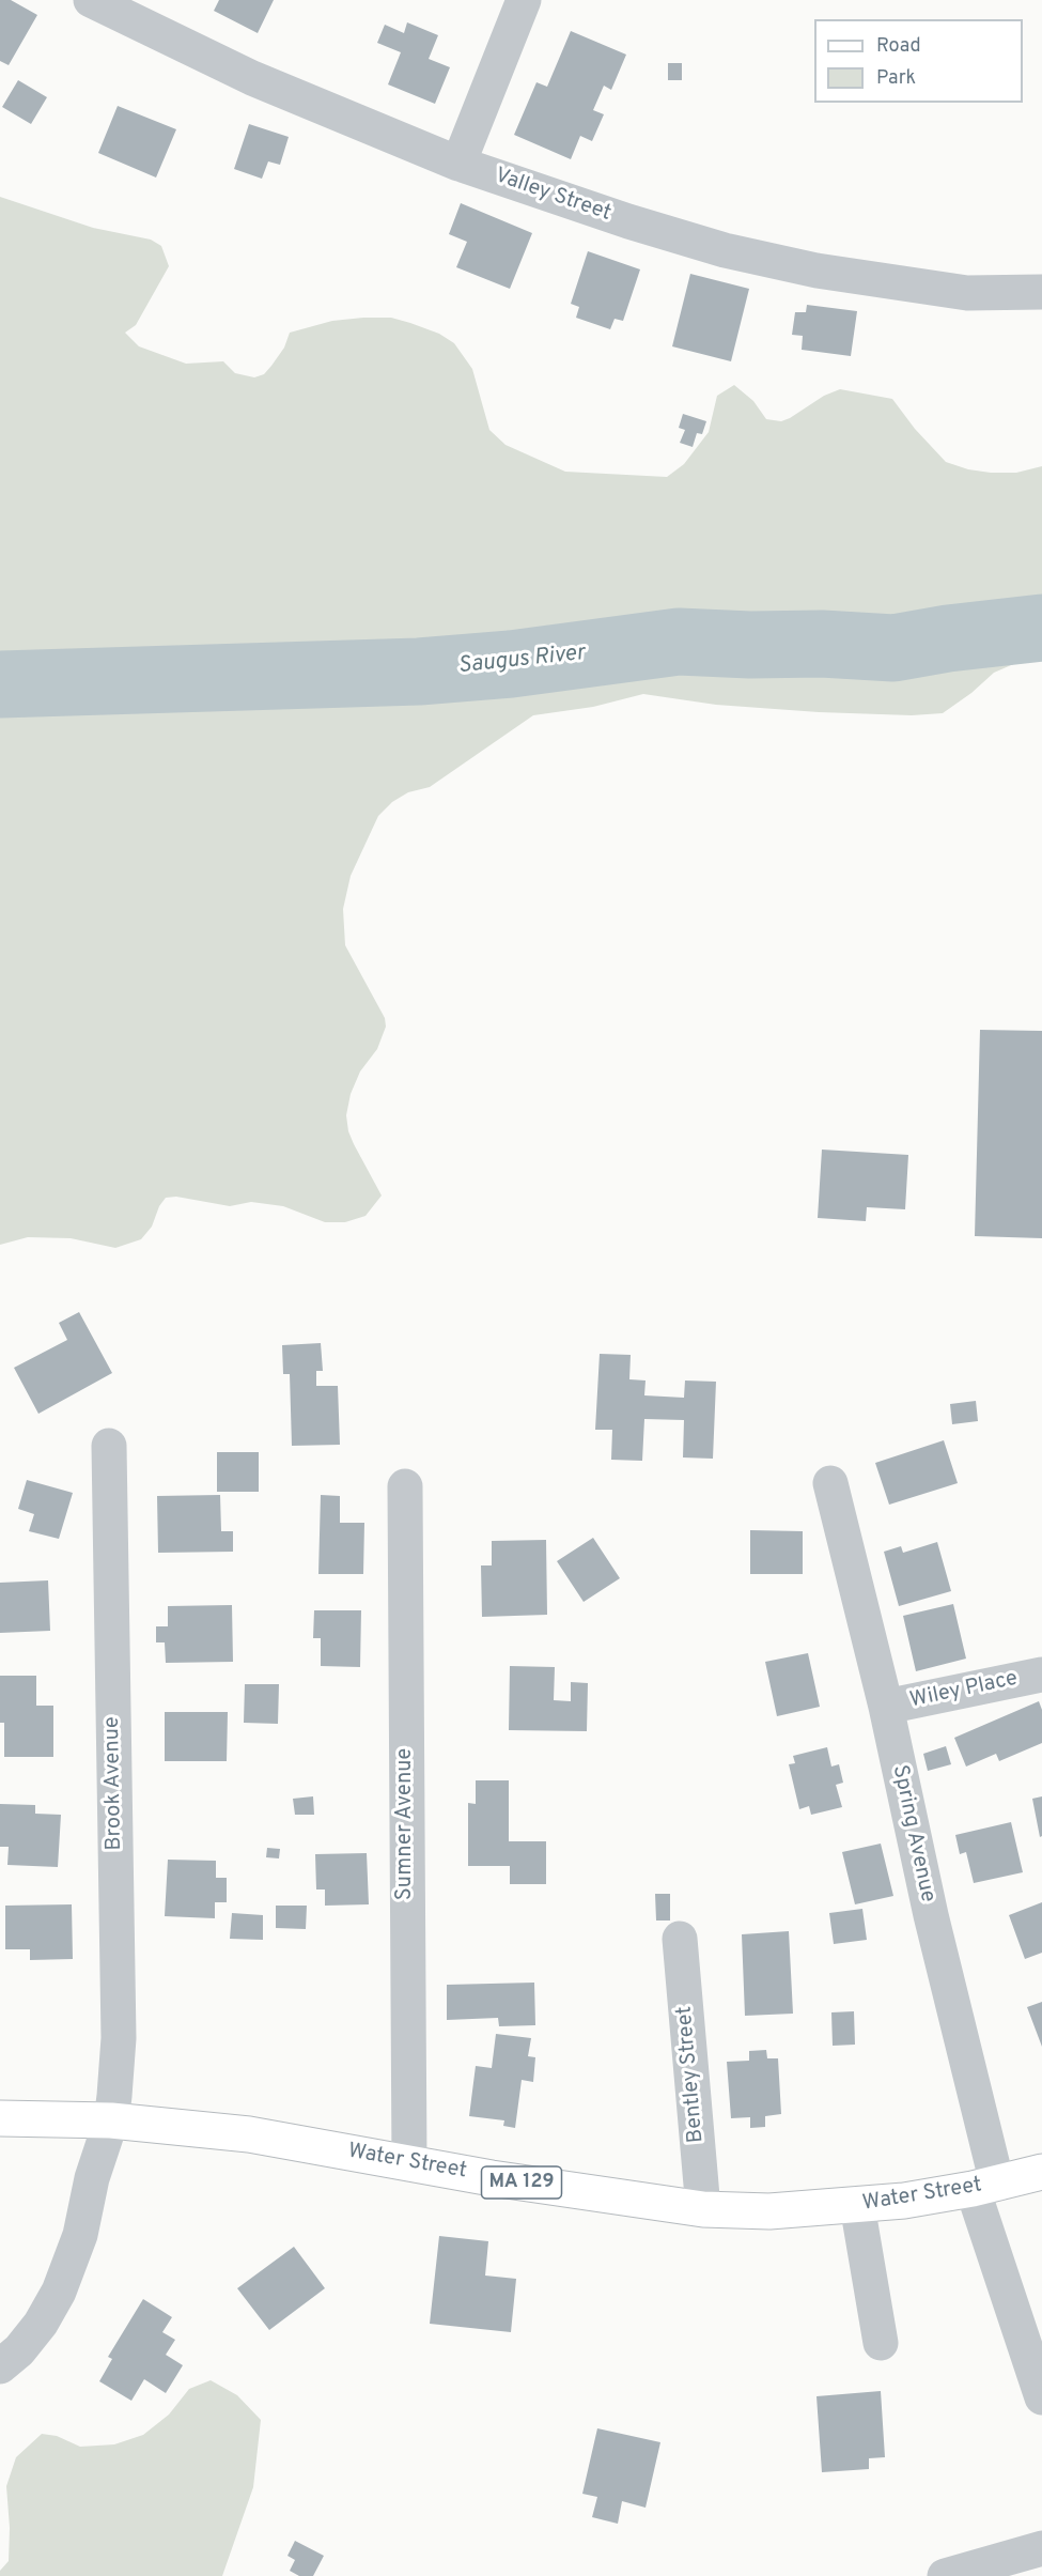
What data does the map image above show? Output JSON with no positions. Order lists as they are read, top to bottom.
{
  "streets": {
    "main road": ["Water Street", "MA 129"],
    "street": [
      "Valley Street",
      "Wiley Place",
      "Brook Avenue",
      "Sumner Avenue",
      "Spring Avenue",
      "Bentley Street"
    ]
  },
  "crossings": [
    ["Wiley Place", "Spring Avenue"],
    ["Brook Avenue", "Water Street"],
    ["Sumner Avenue", "Water Street"],
    ["Spring Avenue", "Water Street"],
    ["Bentley Street", "Water Street"]
  ],
  "water": ["Saugus River"],
  "legend": ["Road", "Park"]
}
